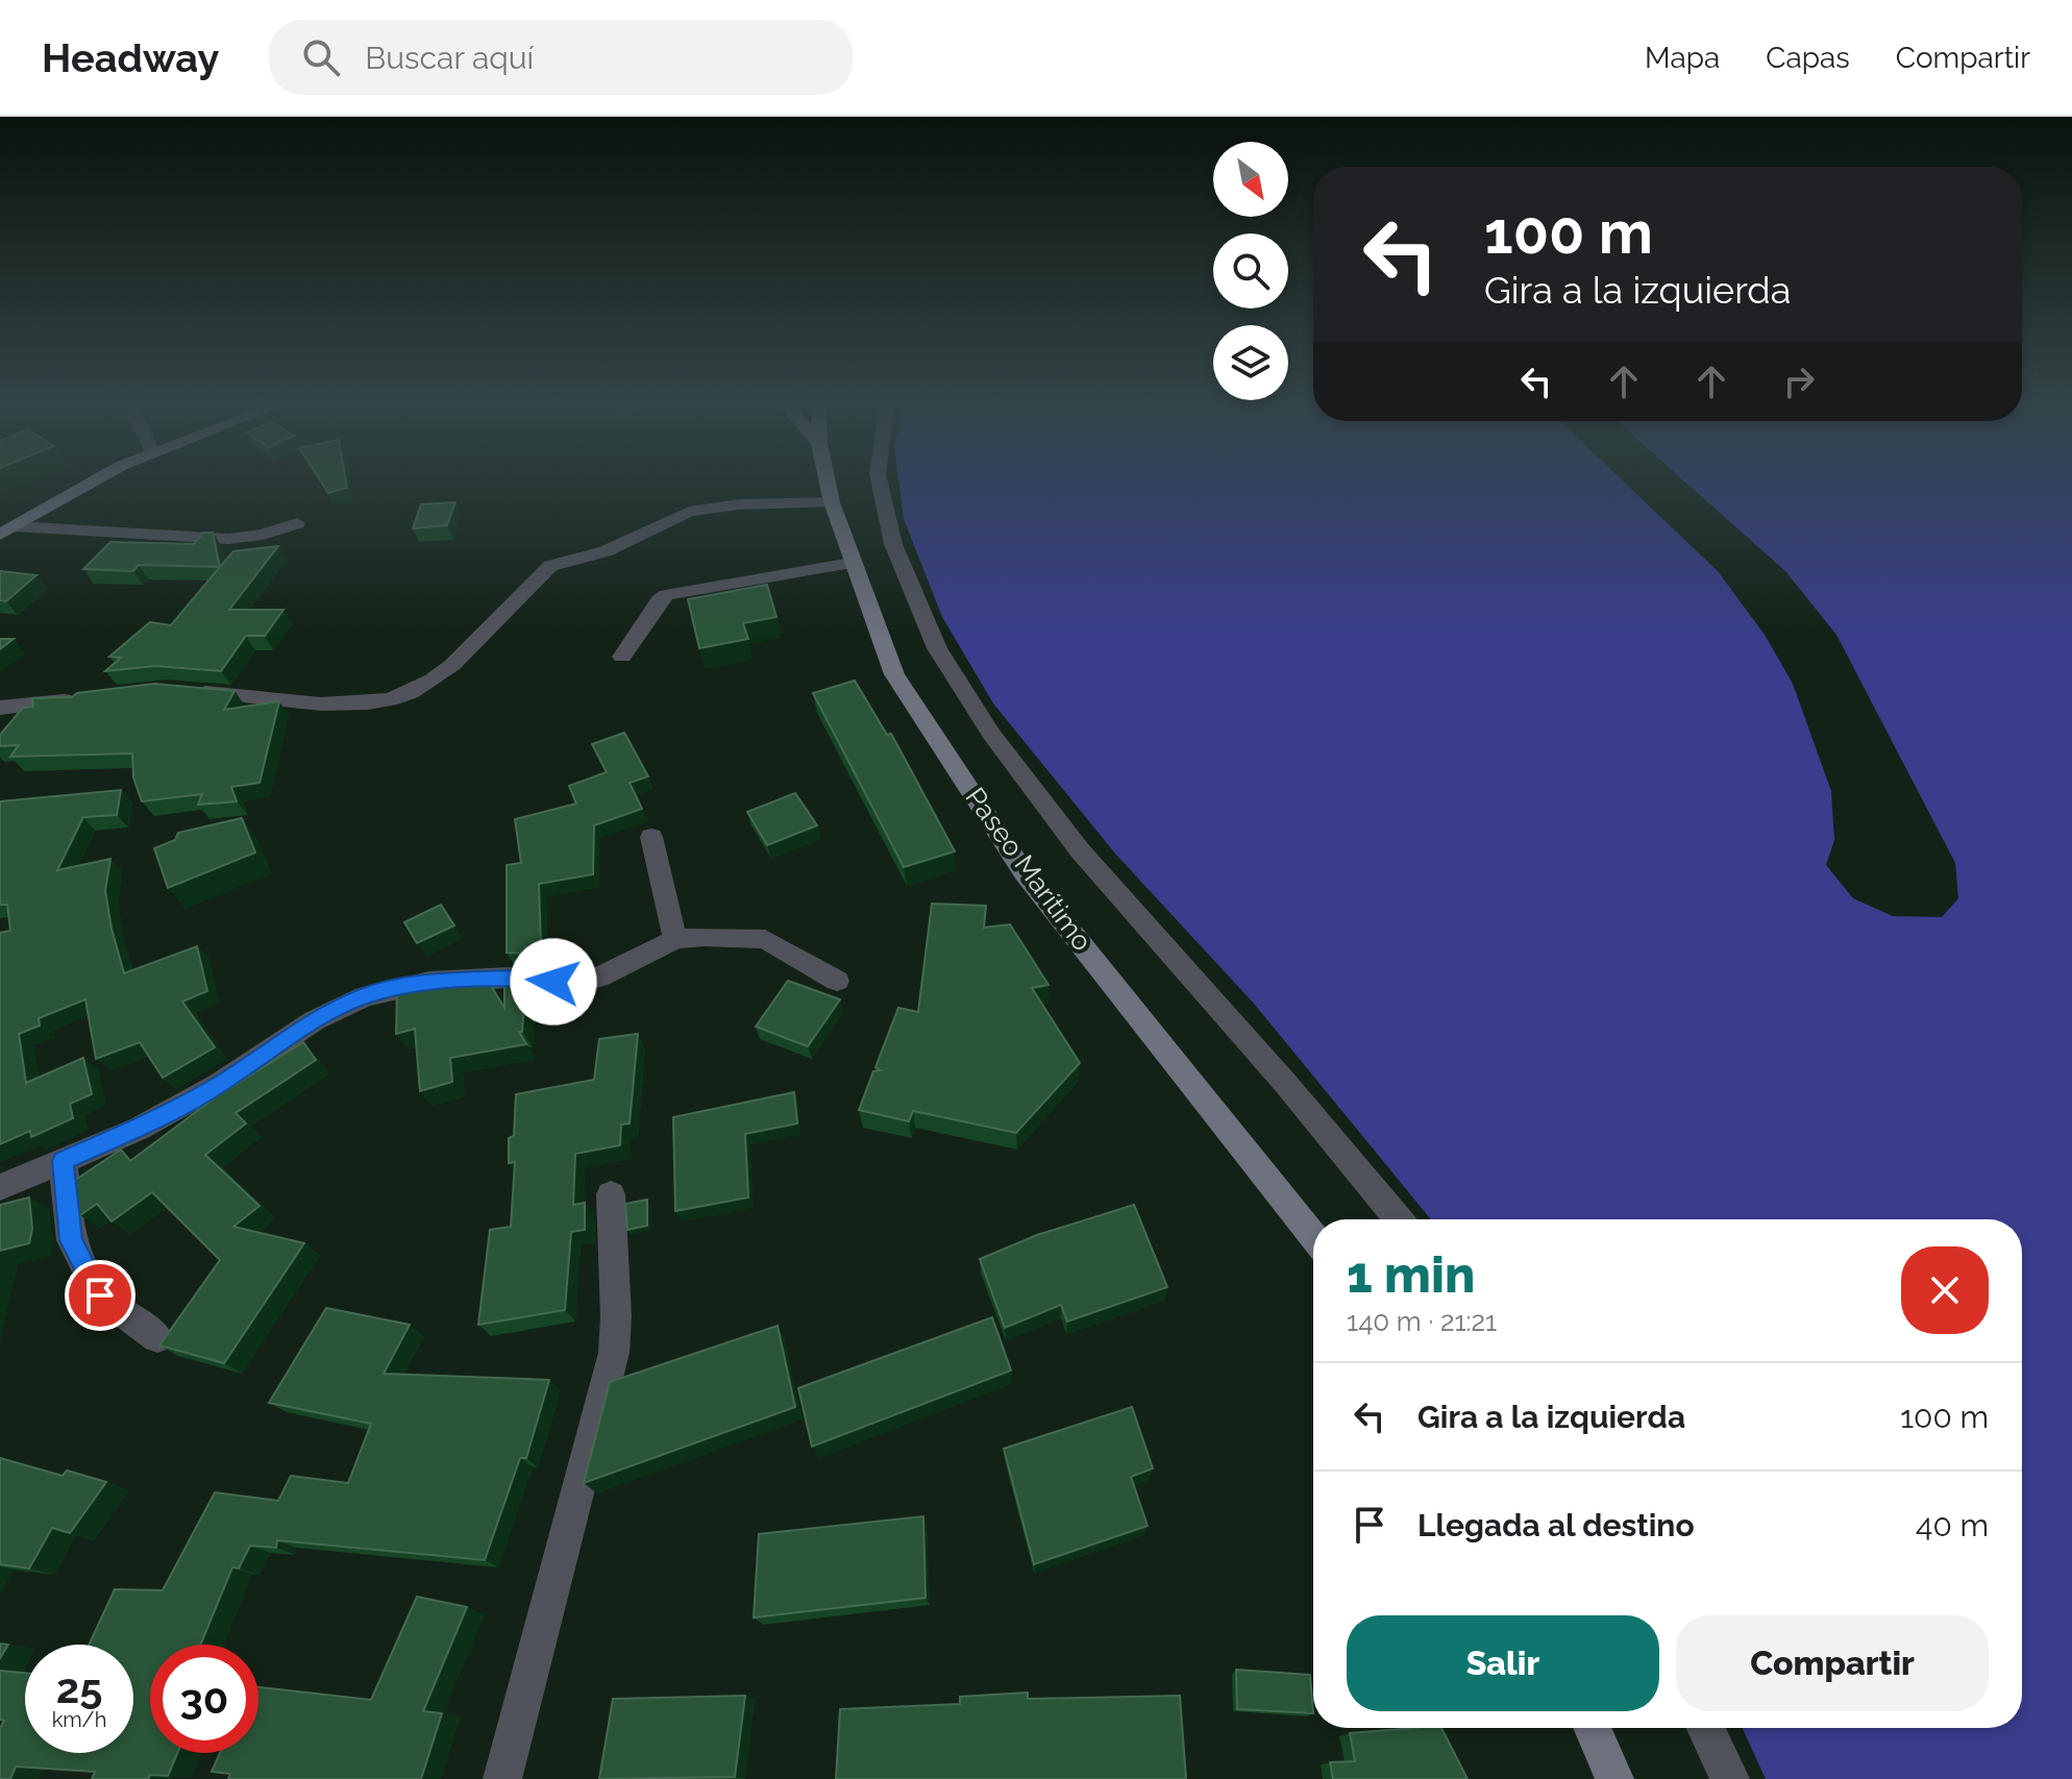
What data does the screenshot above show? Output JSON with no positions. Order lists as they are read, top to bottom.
{
  "streets": {
    "main road": ["Paseo Marítimo"]
  },
  "north": "bottom right",
  "page": {
    "header": "Headway",
    "search": "Buscar aquí",
    "nav": ["Mapa", "Capas", "Compartir"],
    "turn": ["100 m", "Gira a la izquierda"],
    "heading": ["1 min", "140 m · 21:21"],
    "list": [
      {
        "name": "Gira a la izquierda",
        "value": "100 m"
      },
      {
        "name": "Llegada al destino",
        "value": "40 m"
      }
    ],
    "buttons": ["Salir", "Compartir"],
    "speed": "25 km/h",
    "limit": "30"
  }
}
